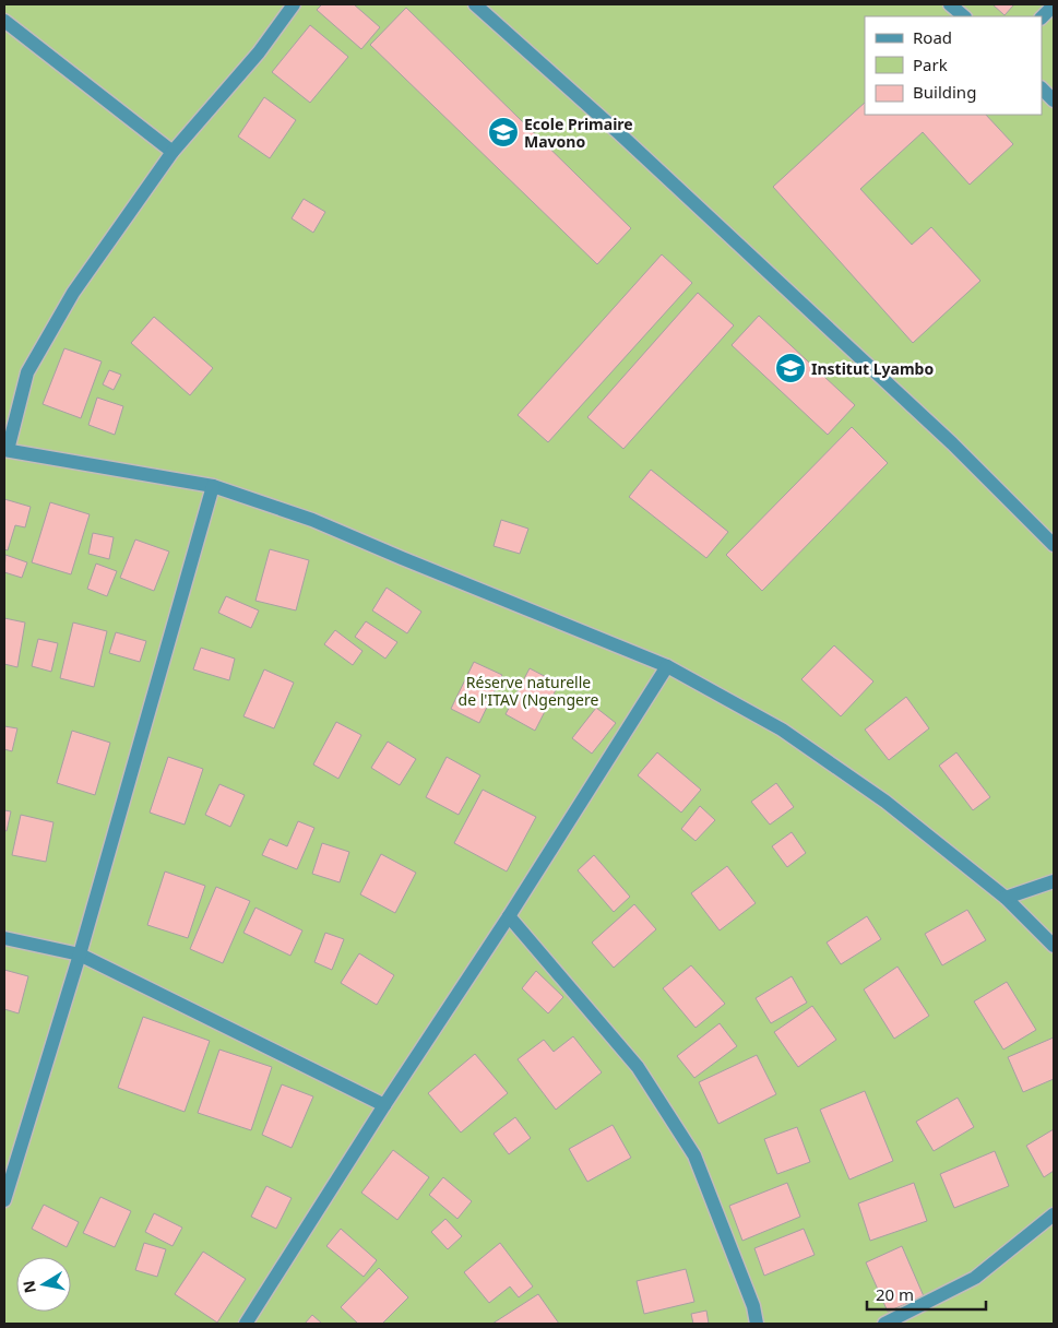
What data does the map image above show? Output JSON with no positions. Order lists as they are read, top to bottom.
{
  "parks": ["Réserve naturelle de l'ITAV (Ngengere"],
  "places": {
    "school or university": ["Ecole Primaire Mavono", "Institut Lyambo"]
  },
  "legend": ["Road", "Park", "Building"],
  "scale_bar": "20 m",
  "north": "left"
}
